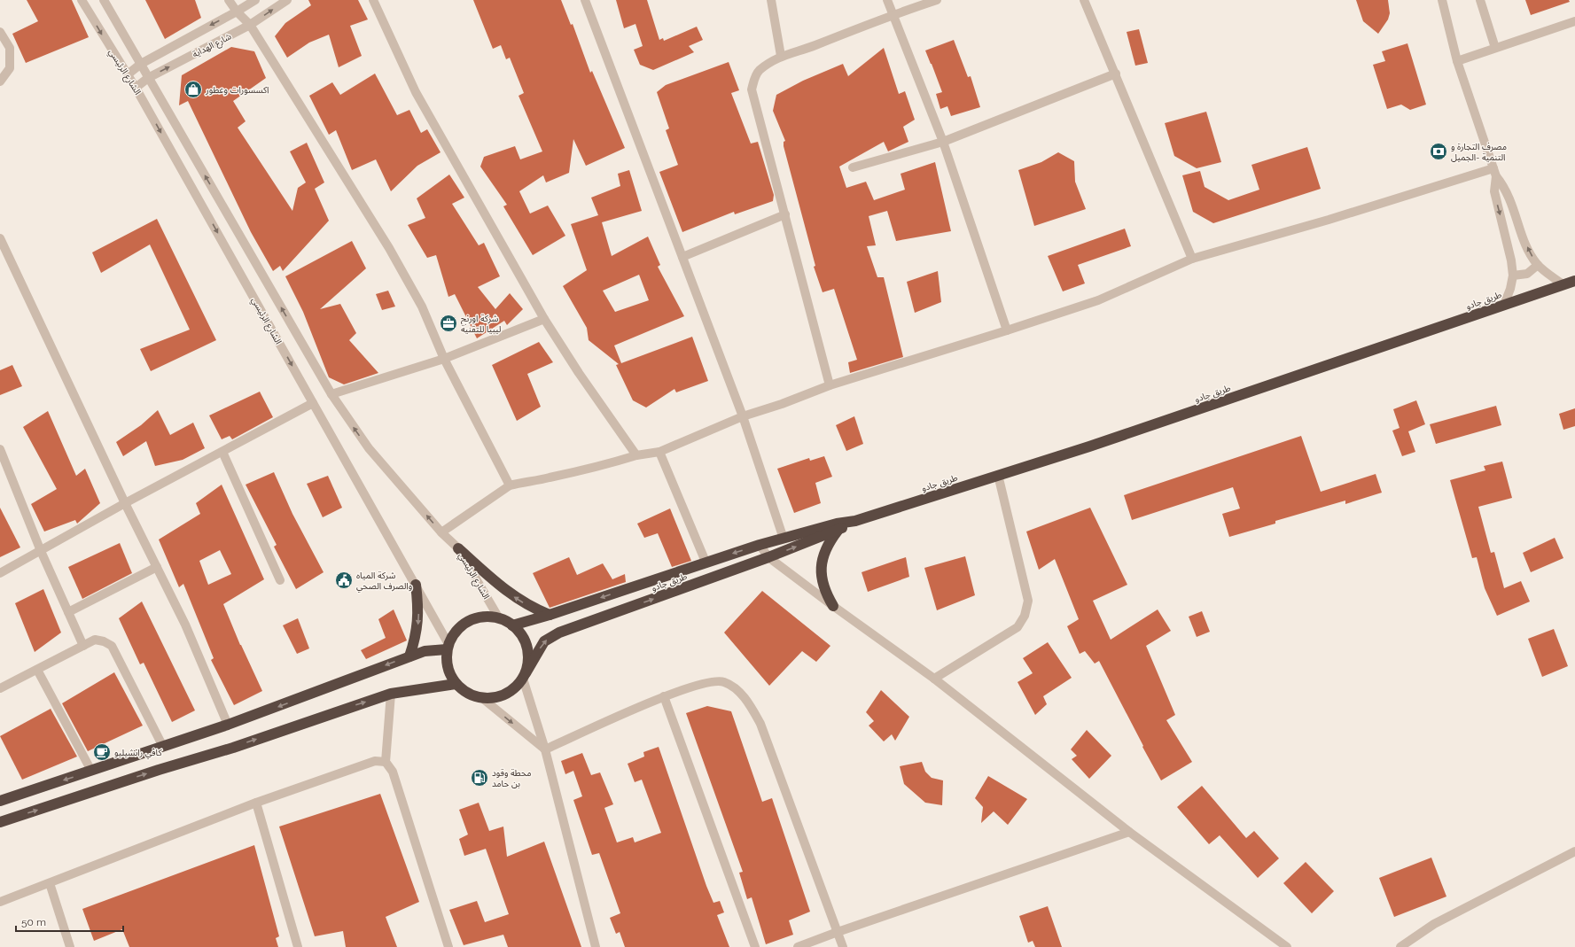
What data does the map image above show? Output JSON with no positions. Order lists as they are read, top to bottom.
{
  "streets": {
    "highway": ["طريق جادو"],
    "street": ["شارع الهداية", "الشارع الرئيسي"]
  },
  "crossings": [
    ["شارع الهداية", "الشارع الرئيسي"],
    ["الشارع الرئيسي", "طريق جادو"]
  ],
  "places": {
    "shop": ["اكسسورات وعطور"],
    "bank": ["مصرف التجارة و التنمية -الجميل"],
    "office": ["شركة اورنج ليبيا للتقنية"],
    "public building": ["شركة المياه والصرف الصحي"],
    "cafe": ["كافي رانشيليو"],
    "fuel station": ["محطة وقود بن حامد"]
  },
  "scale_bar": "50 m"
}
